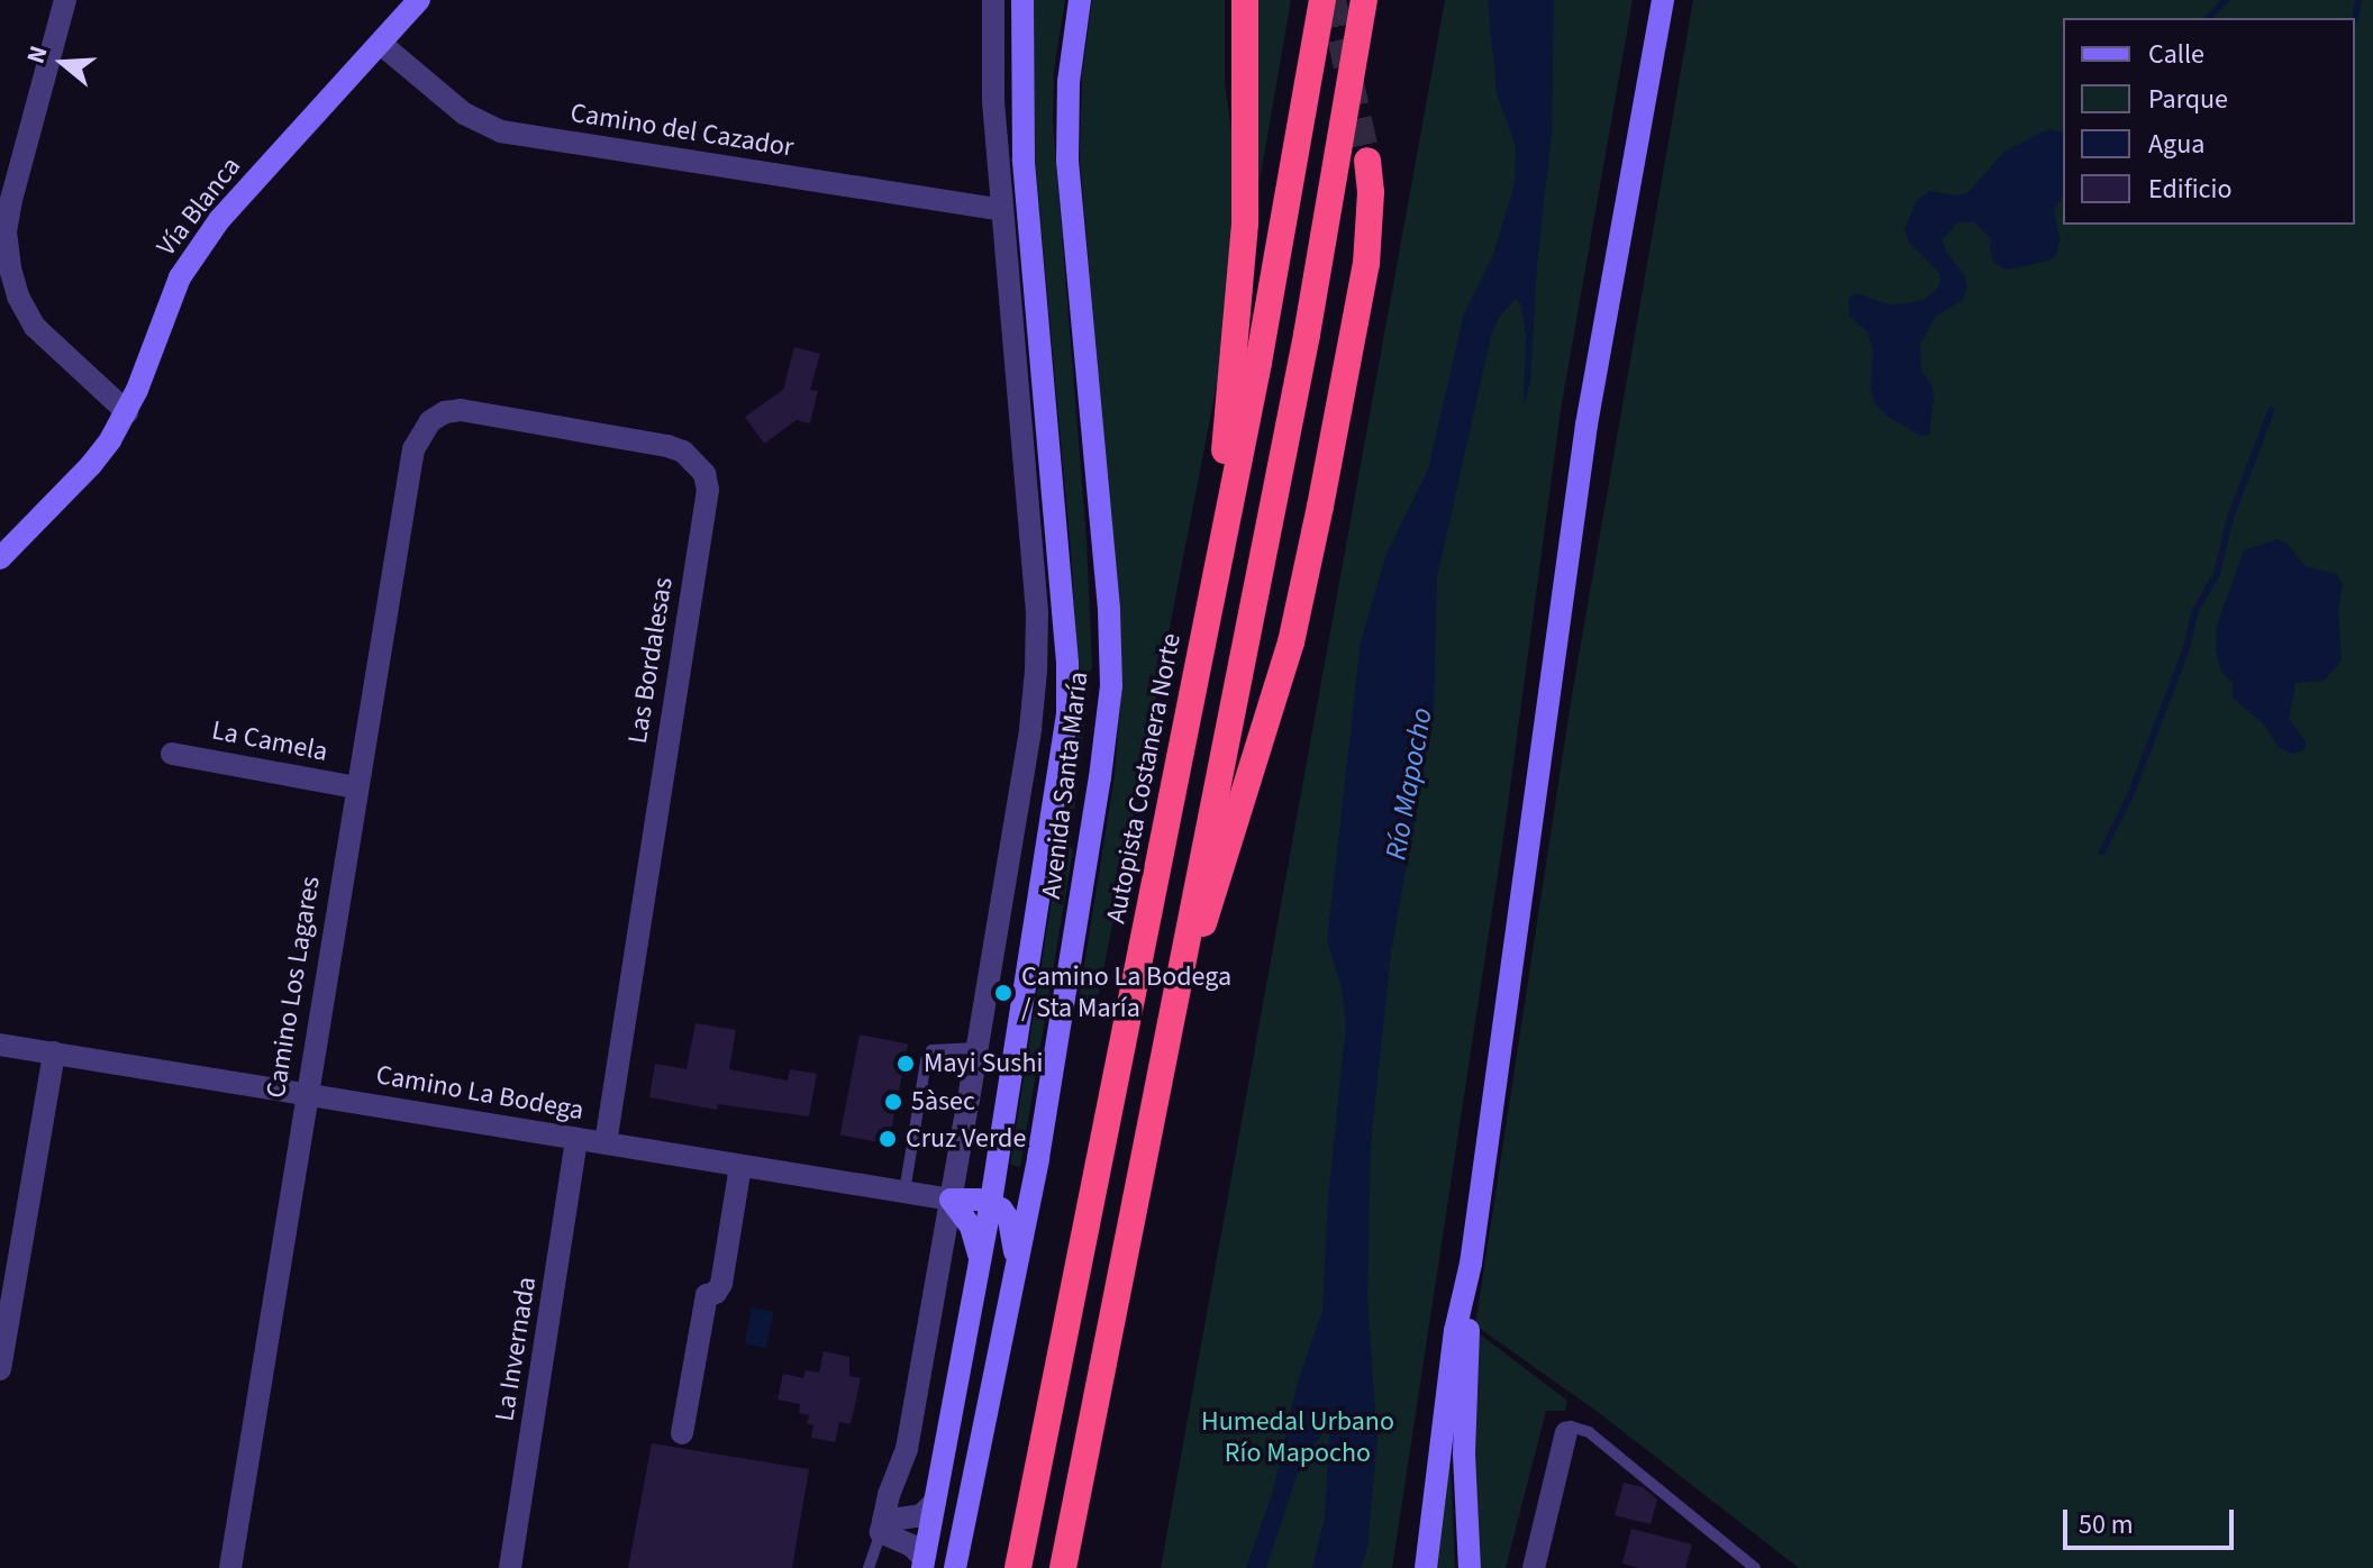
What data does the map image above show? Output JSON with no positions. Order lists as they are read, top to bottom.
{
  "streets": {
    "highway": ["Autopista Costanera Norte"],
    "main road": ["Vía Blanca", "Avenida Santa María"],
    "street": [
      "Camino del Cazador",
      "Las Bordalesas",
      "La Camela",
      "Camino Los Lagares",
      "Camino La Bodega",
      "La Invernada"
    ]
  },
  "crossings": [
    ["Camino del Cazador", "Vía Blanca"],
    ["Camino del Cazador", "Avenida Santa María"],
    ["Las Bordalesas", "Camino Los Lagares"],
    ["Las Bordalesas", "Camino La Bodega"],
    ["La Camela", "Camino Los Lagares"],
    ["Avenida Santa María", "Camino La Bodega"],
    ["Camino Los Lagares", "Camino La Bodega"],
    ["Camino La Bodega", "La Invernada"]
  ],
  "water": ["Río Mapocho"],
  "parks": ["Humedal Urbano Río Mapocho"],
  "places": [
    "Camino La Bodega / Sta María",
    "Mayi Sushi",
    "5àsec",
    "Cruz Verde"
  ],
  "legend": [
    "Calle",
    "Parque",
    "Agua",
    "Edificio"
  ],
  "scale_bar": "50 m",
  "north": "left"
}
